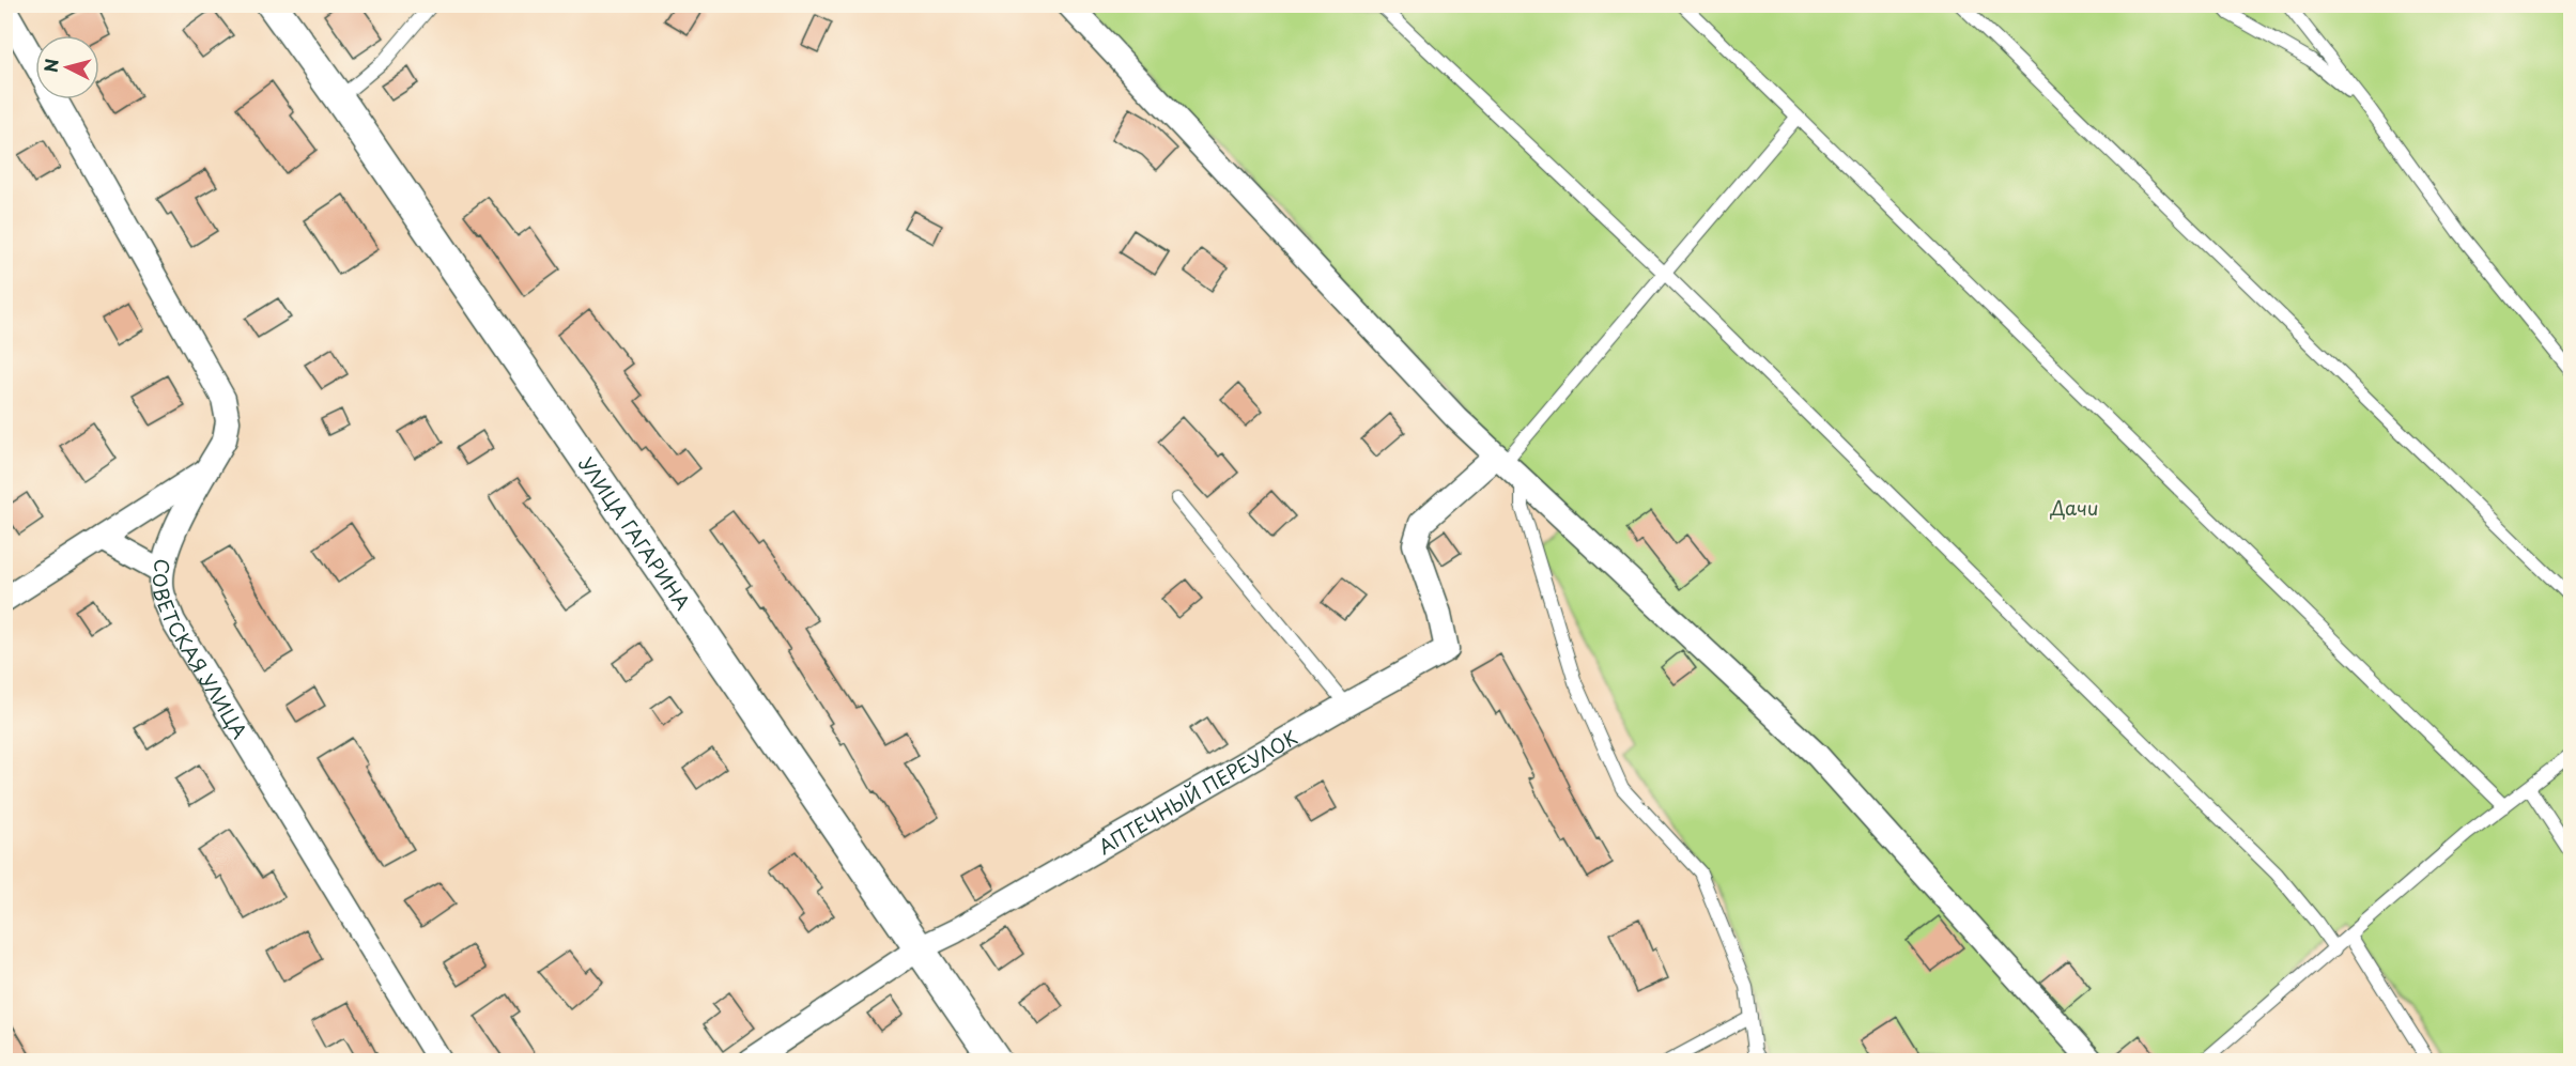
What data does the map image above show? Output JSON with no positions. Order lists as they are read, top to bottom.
{
  "streets": {
    "street": ["УЛИЦА ГАГАРИНА", "СОВЕТСКАЯ УЛИЦА", "АПТЕЧНЫЙ ПЕРЕУЛОК"]
  },
  "crossings": [
    ["УЛИЦА ГАГАРИНА", "АПТЕЧНЫЙ ПЕРЕУЛОК"]
  ],
  "parks": ["Дачи"],
  "north": "left"
}
